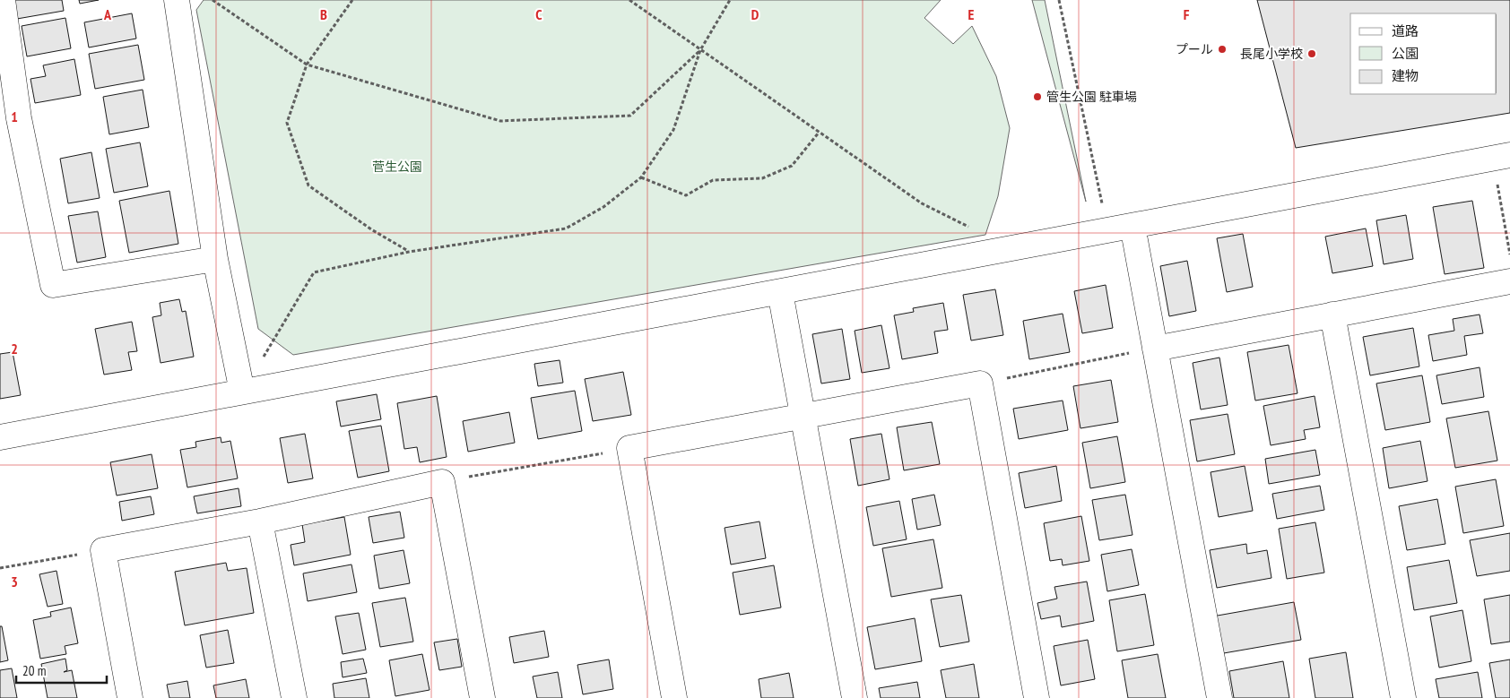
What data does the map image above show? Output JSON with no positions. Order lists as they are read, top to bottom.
{
  "parks": ["菅生公園"],
  "places": ["プール", "長尾小学校", "管生公園 駐車場"],
  "legend": ["道路", "公園", "建物"],
  "scale_bar": "20 m",
  "grid": {
    "columns": [
      "A",
      "B",
      "C",
      "D",
      "E",
      "F"
    ],
    "rows": ["1", "2", "3"]
  }
}
